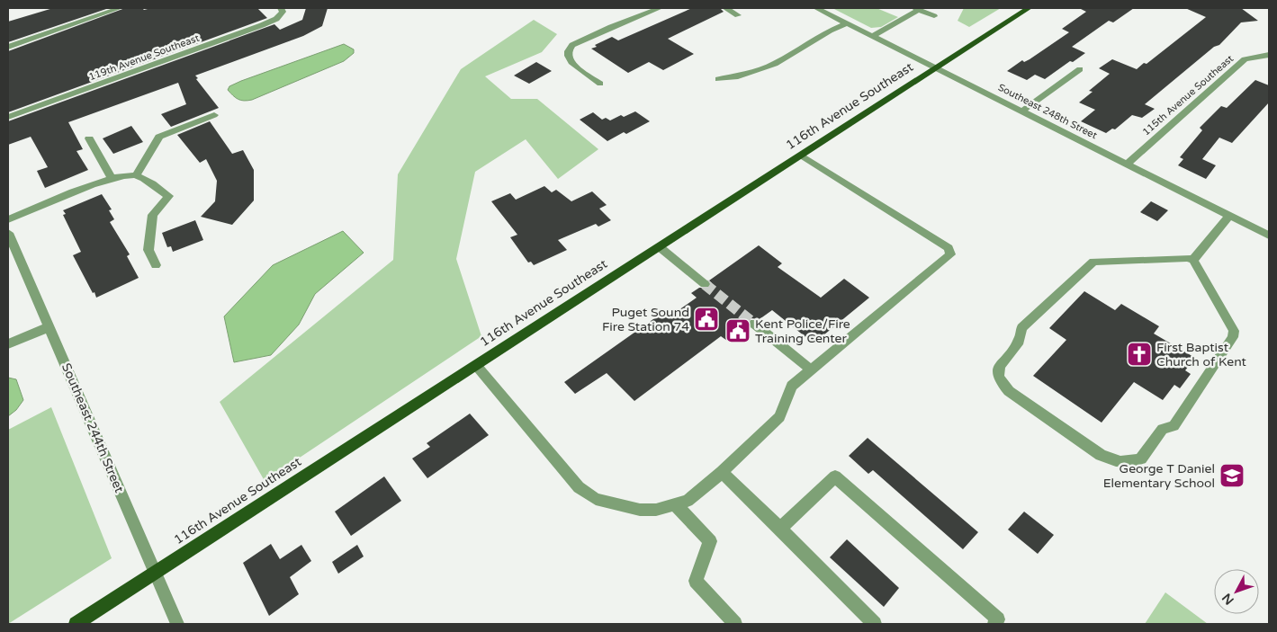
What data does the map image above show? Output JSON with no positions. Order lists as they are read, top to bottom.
{
  "streets": {
    "main road": ["116th Avenue Southeast"],
    "street": [
      "119th Avenue Southeast",
      "115th Avenue Southeast",
      "Southeast 248th Street",
      "Southeast 244th Street"
    ]
  },
  "crossings": [
    ["115th Avenue Southeast", "Southeast 248th Street"],
    ["116th Avenue Southeast", "Southeast 248th Street"],
    ["116th Avenue Southeast", "Southeast 244th Street"]
  ],
  "places": {
    "public building": ["Puget Sound Fire Station 74", "Kent Police/Fire Training Center"],
    "church": ["First Baptist Church of Kent"],
    "school or university": ["George T Daniel Elementary School"]
  },
  "north": "bottom left"
}
